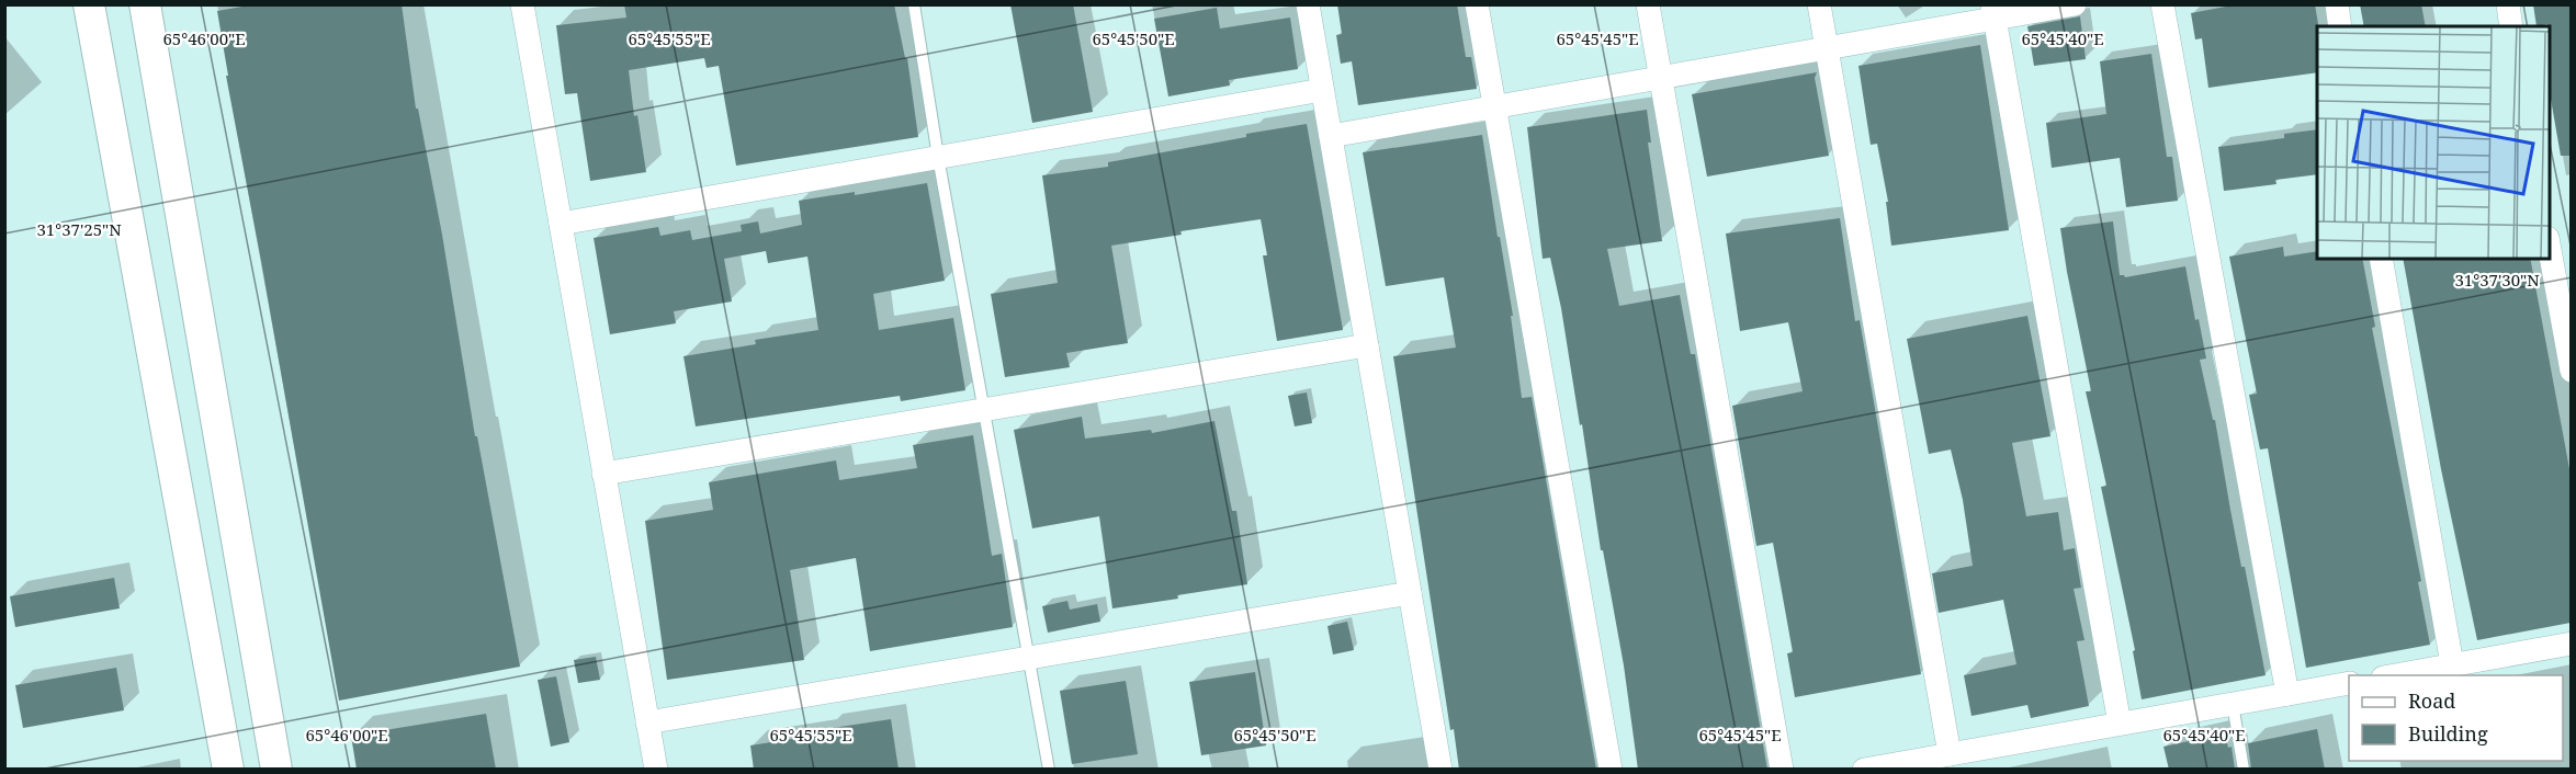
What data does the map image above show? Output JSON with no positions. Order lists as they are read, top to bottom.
{
  "legend": ["Road", "Building"],
  "coordinates": [
    "65°46'00\"E",
    "65°45'55\"E",
    "65°45'50\"E",
    "65°45'40\"E",
    "65°45'45\"E",
    "31°37'25\"N",
    "31°37'30\"N"
  ]
}
